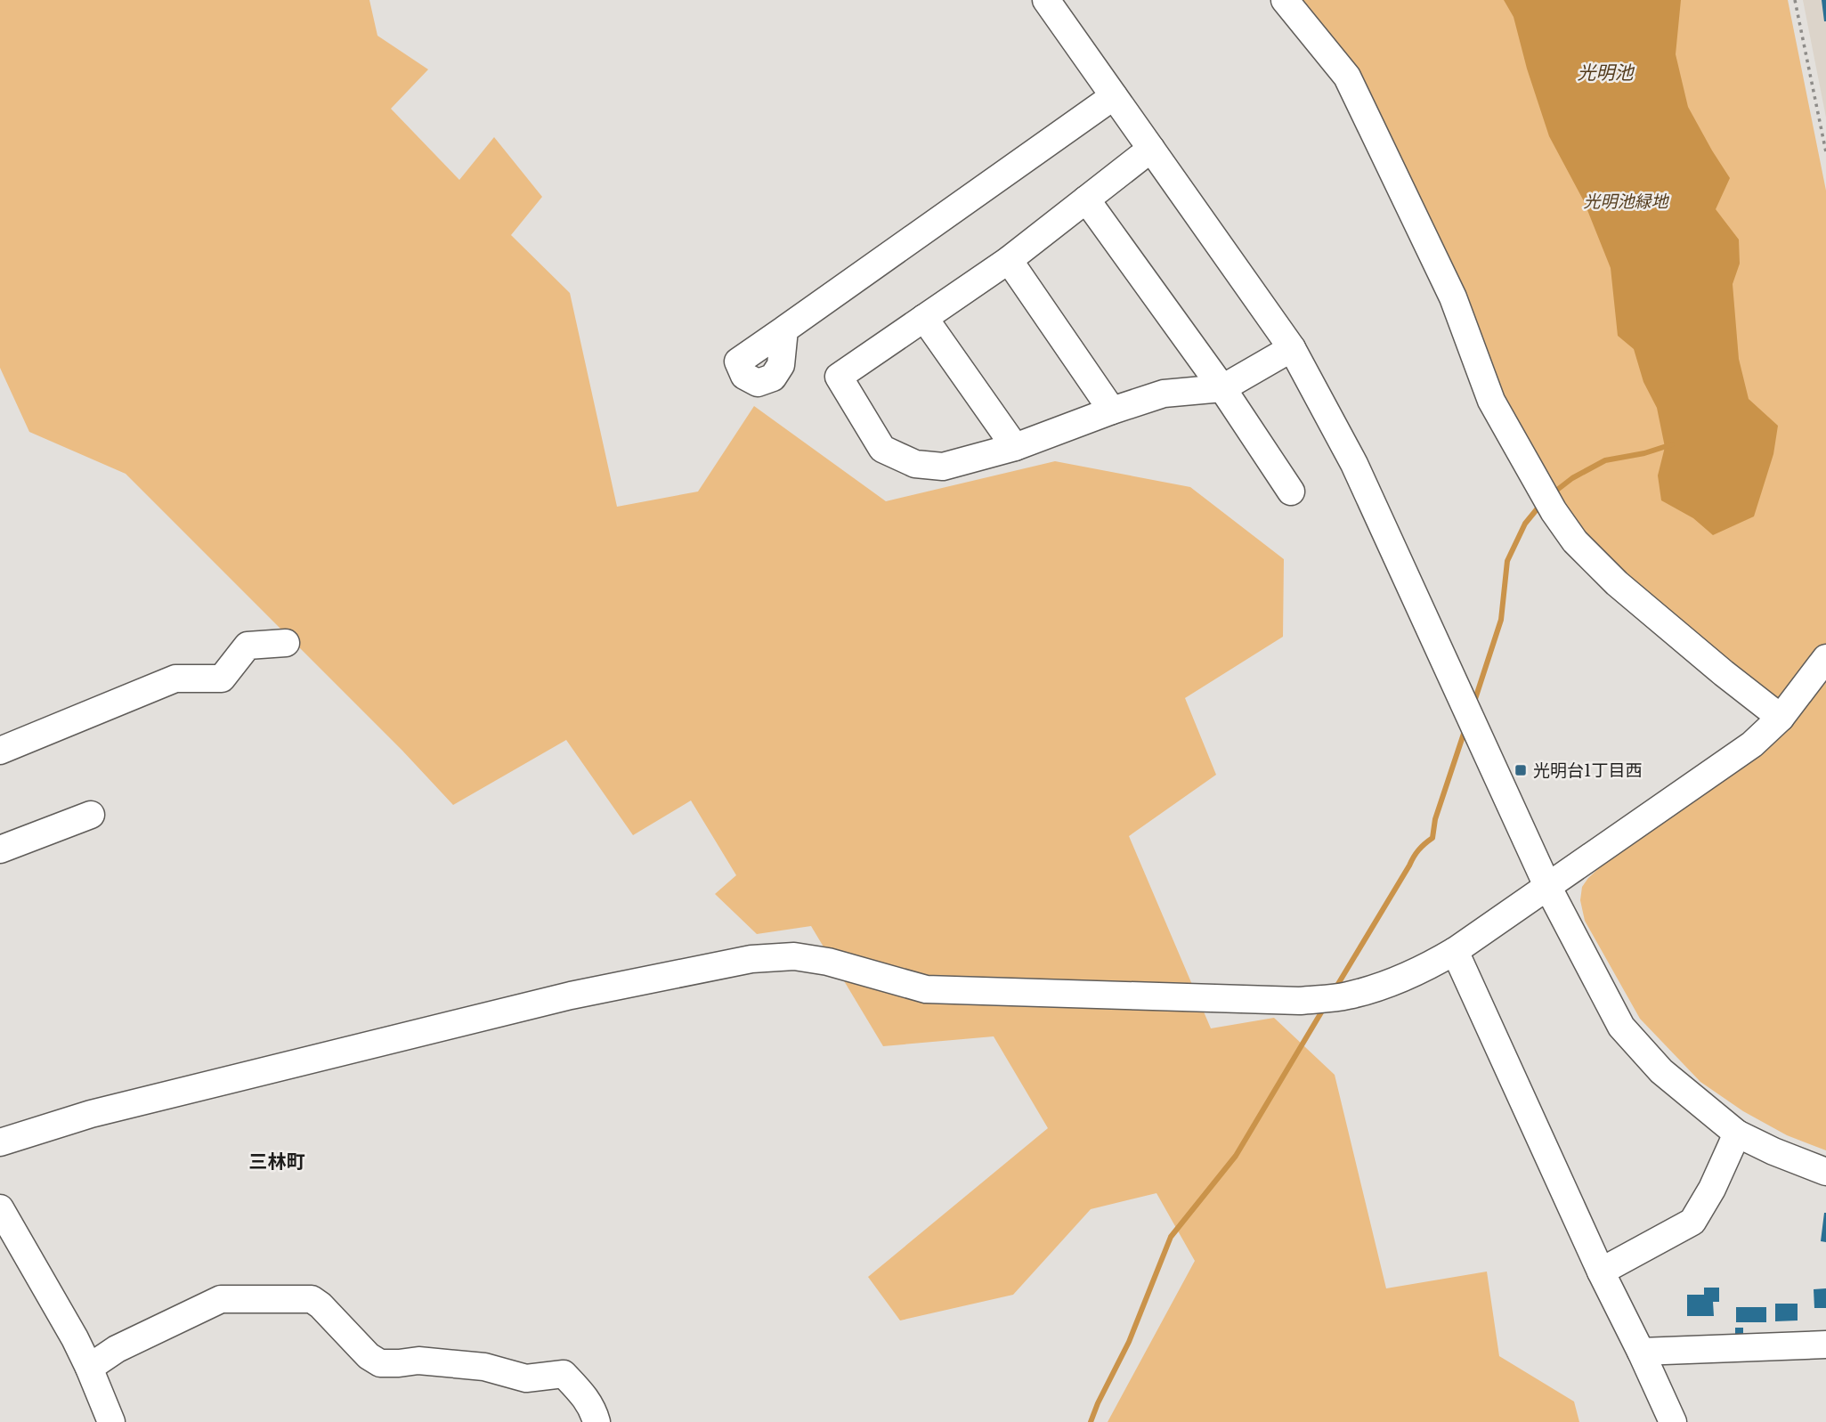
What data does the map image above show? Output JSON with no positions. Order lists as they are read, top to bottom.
{
  "districts": ["三林町"],
  "water": ["光明池"],
  "parks": ["光明池緑地"],
  "places": {
    "transit": ["光明台1丁目西"]
  }
}
